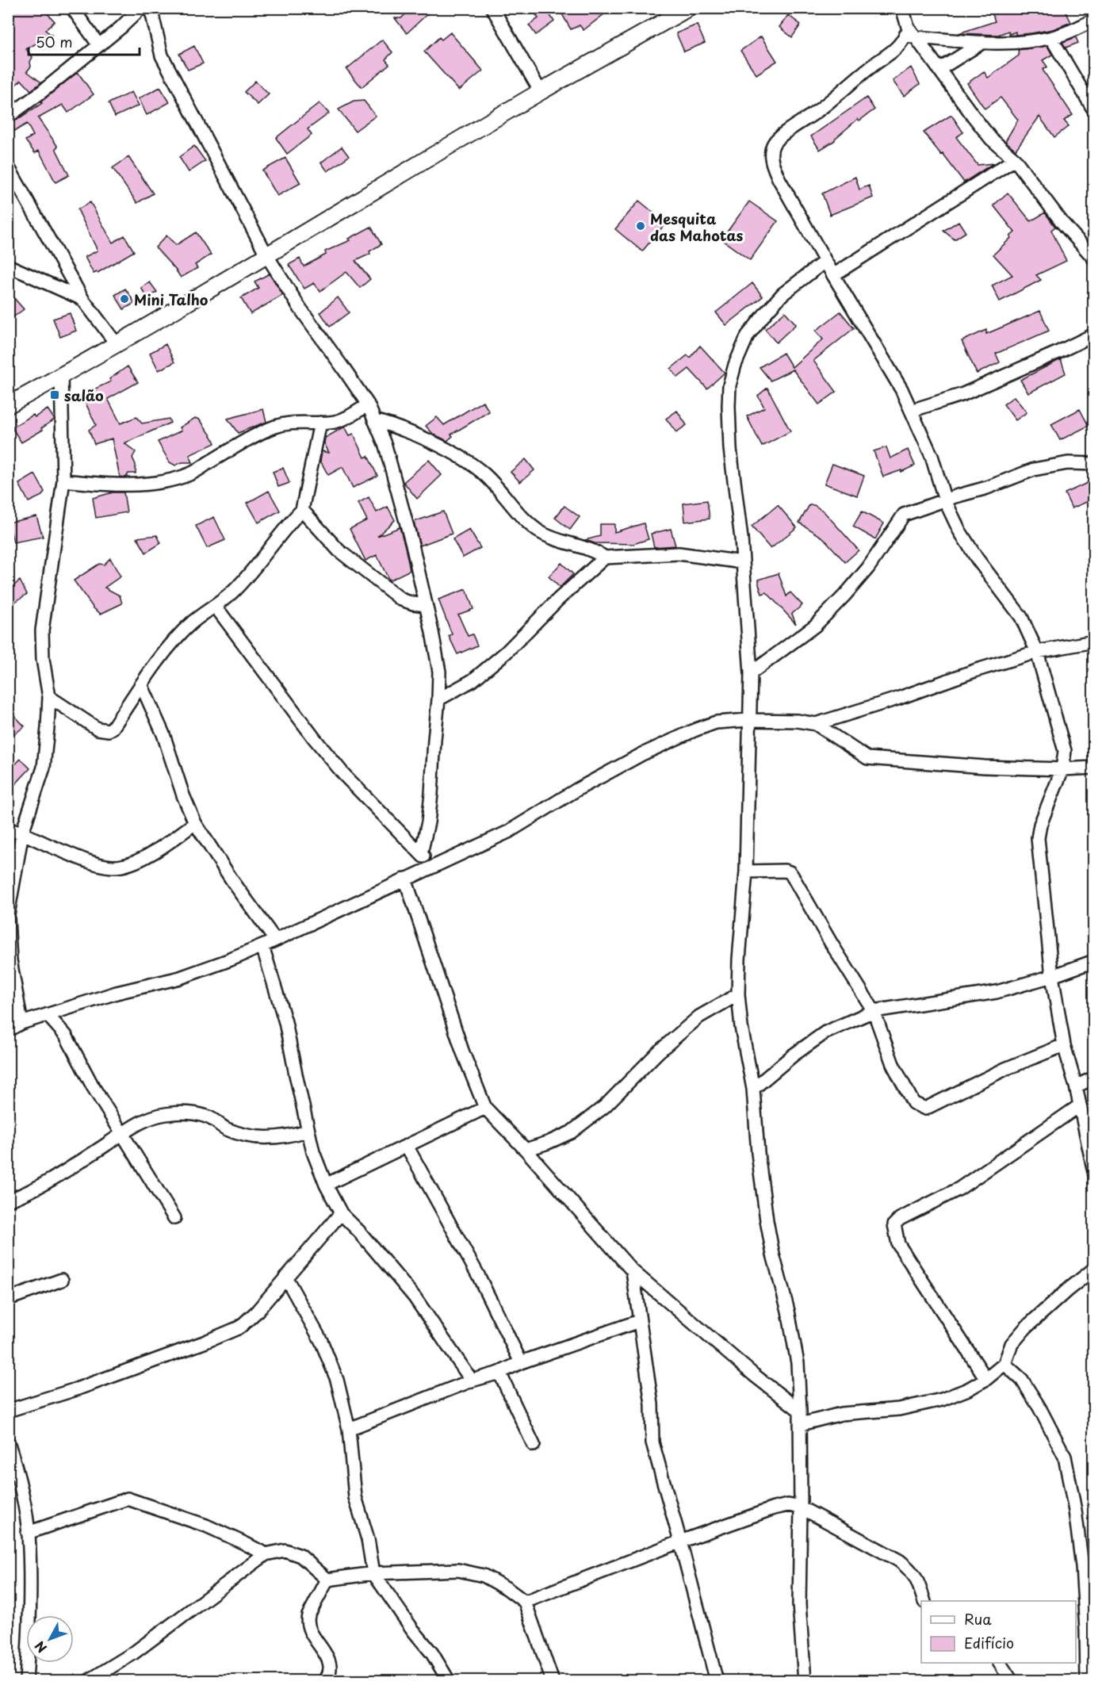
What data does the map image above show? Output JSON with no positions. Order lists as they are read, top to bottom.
{
  "places": {
    "other": ["Mesquita das Mahotas", "Mini Talho"],
    "transit": ["salão"]
  },
  "legend": ["Rua", "Edifício"],
  "scale_bar": "50 m",
  "north": "bottom left"
}
